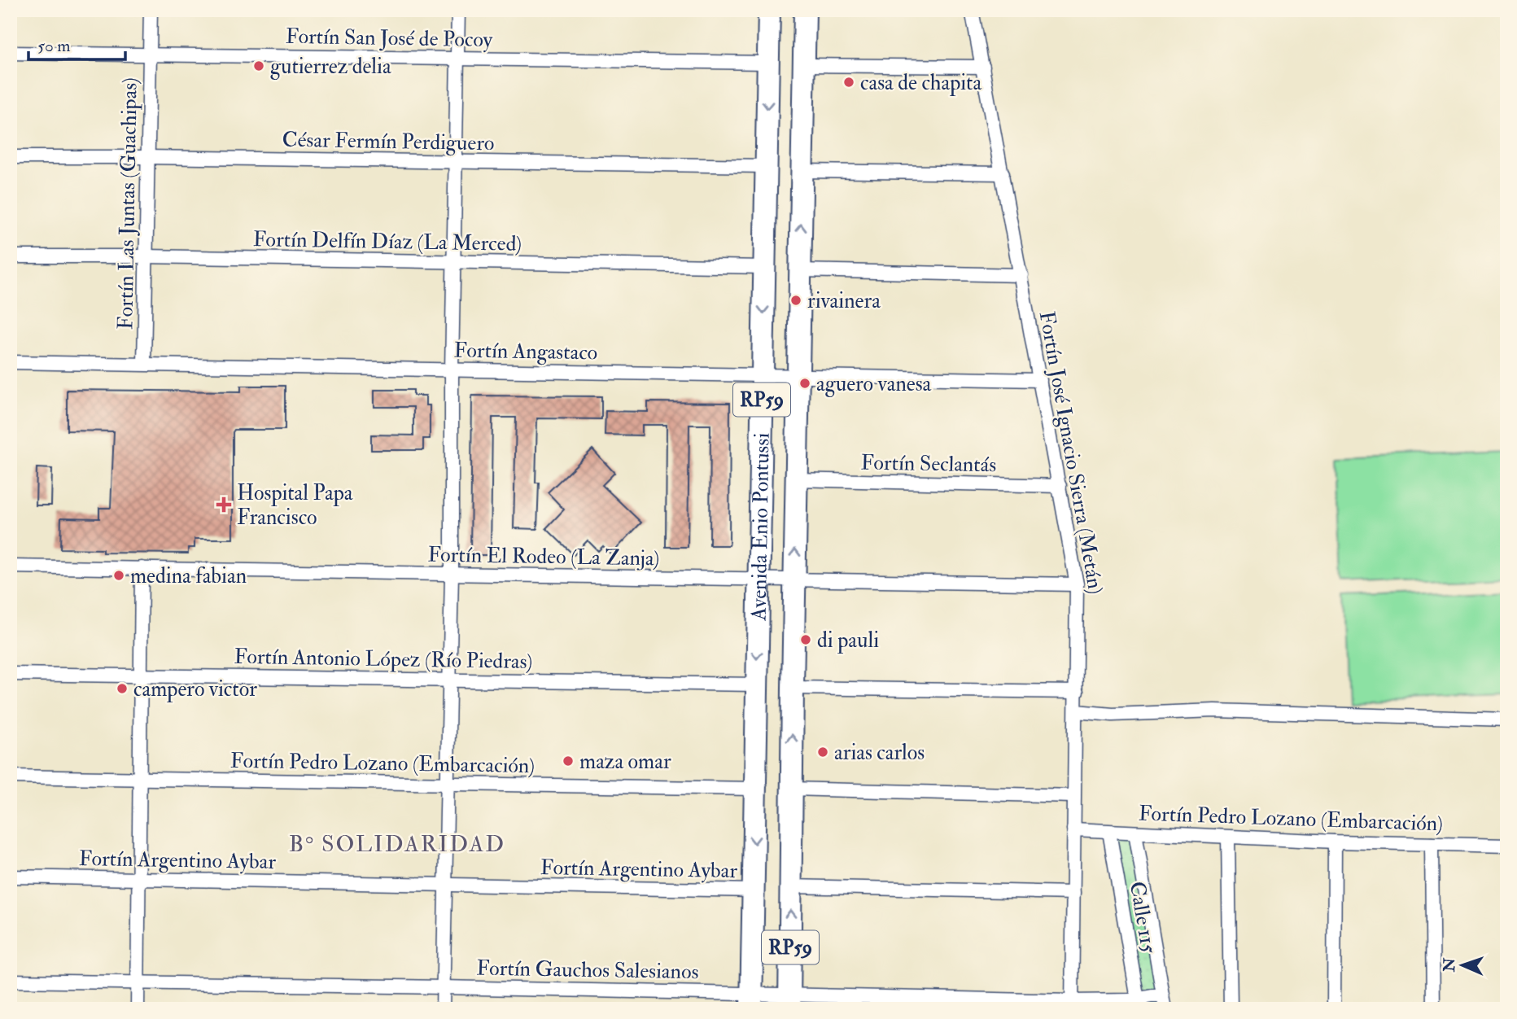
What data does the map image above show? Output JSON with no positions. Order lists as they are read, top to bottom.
{
  "streets": {
    "main road": ["RP59", "Avenida Enio Pontussi"],
    "street": [
      "Fortín San José de Pocoy",
      "César Fermín Perdiguero",
      "Fortín Las Juntas (Guachipas)",
      "Fortín Delfín Díaz (La Merced)",
      "Fortín Angastaco",
      "Fortín José Ignacio Sierra (Metán)",
      "Fortín Seclantás",
      "Fortín El Rodeo (La Zanja)",
      "Fortín Antonio López (Río Piedras)",
      "Fortín Pedro Lozano (Embarcación)",
      "Fortín Argentino Aybar",
      "Calle 115",
      "Fortín Gauchos Salesianos"
    ]
  },
  "crossings": [
    ["Fortín San José de Pocoy", "Fortín Las Juntas (Guachipas)"],
    ["Fortín San José de Pocoy", "Avenida Enio Pontussi"],
    ["César Fermín Perdiguero", "Fortín Las Juntas (Guachipas)"],
    ["César Fermín Perdiguero", "Avenida Enio Pontussi"],
    ["Fortín Las Juntas (Guachipas)", "Fortín Delfín Díaz (La Merced)"],
    ["Fortín Las Juntas (Guachipas)", "Fortín Angastaco"],
    ["Fortín Delfín Díaz (La Merced)", "Avenida Enio Pontussi"],
    ["Fortín Angastaco", "Fortín José Ignacio Sierra (Metán)"],
    ["Fortín Angastaco", "Avenida Enio Pontussi"],
    ["Fortín José Ignacio Sierra (Metán)", "Fortín Seclantás"],
    ["Fortín José Ignacio Sierra (Metán)", "Fortín El Rodeo (La Zanja)"],
    ["Fortín José Ignacio Sierra (Metán)", "Fortín Pedro Lozano (Embarcación)"],
    ["Fortín José Ignacio Sierra (Metán)", "Fortín Gauchos Salesianos"],
    ["Fortín Seclantás", "Avenida Enio Pontussi"],
    ["Avenida Enio Pontussi", "Fortín El Rodeo (La Zanja)"],
    ["Avenida Enio Pontussi", "Fortín Antonio López (Río Piedras)"],
    ["Avenida Enio Pontussi", "Fortín Pedro Lozano (Embarcación)"],
    ["Avenida Enio Pontussi", "Fortín Argentino Aybar"],
    ["Avenida Enio Pontussi", "Fortín Gauchos Salesianos"],
    ["Fortín Pedro Lozano (Embarcación)", "Calle 115"],
    ["Calle 115", "Fortín Gauchos Salesianos"]
  ],
  "districts": ["B° SOLIDARIDAD"],
  "places": {
    "other": [
      "gutierrez delia",
      "casa de chapita",
      "rivainera",
      "aguero vanesa",
      "medina fabian",
      "di pauli",
      "campero victor",
      "arias carlos",
      "maza omar"
    ],
    "health": ["Hospital Papa Francisco"]
  },
  "scale_bar": "50 m",
  "north": "left"
}
